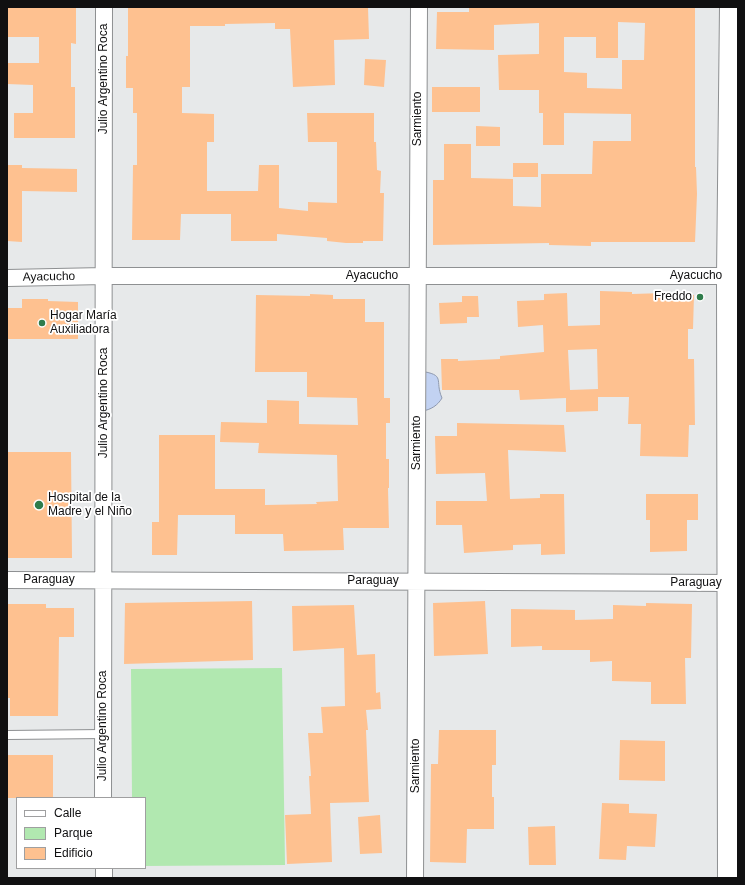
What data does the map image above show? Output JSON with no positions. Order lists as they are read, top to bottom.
{
  "streets": {
    "street": [
      "Julio Argentino Roca",
      "Sarmiento",
      "Ayacucho",
      "Paraguay"
    ]
  },
  "crossings": [
    ["Julio Argentino Roca", "Ayacucho"],
    ["Julio Argentino Roca", "Paraguay"],
    ["Sarmiento", "Ayacucho"],
    ["Sarmiento", "Paraguay"]
  ],
  "places": ["Freddo", "Hogar María Auxiliadora", "Hospital de la Madre y el Niño"],
  "legend": ["Calle", "Parque", "Edificio"]
}
